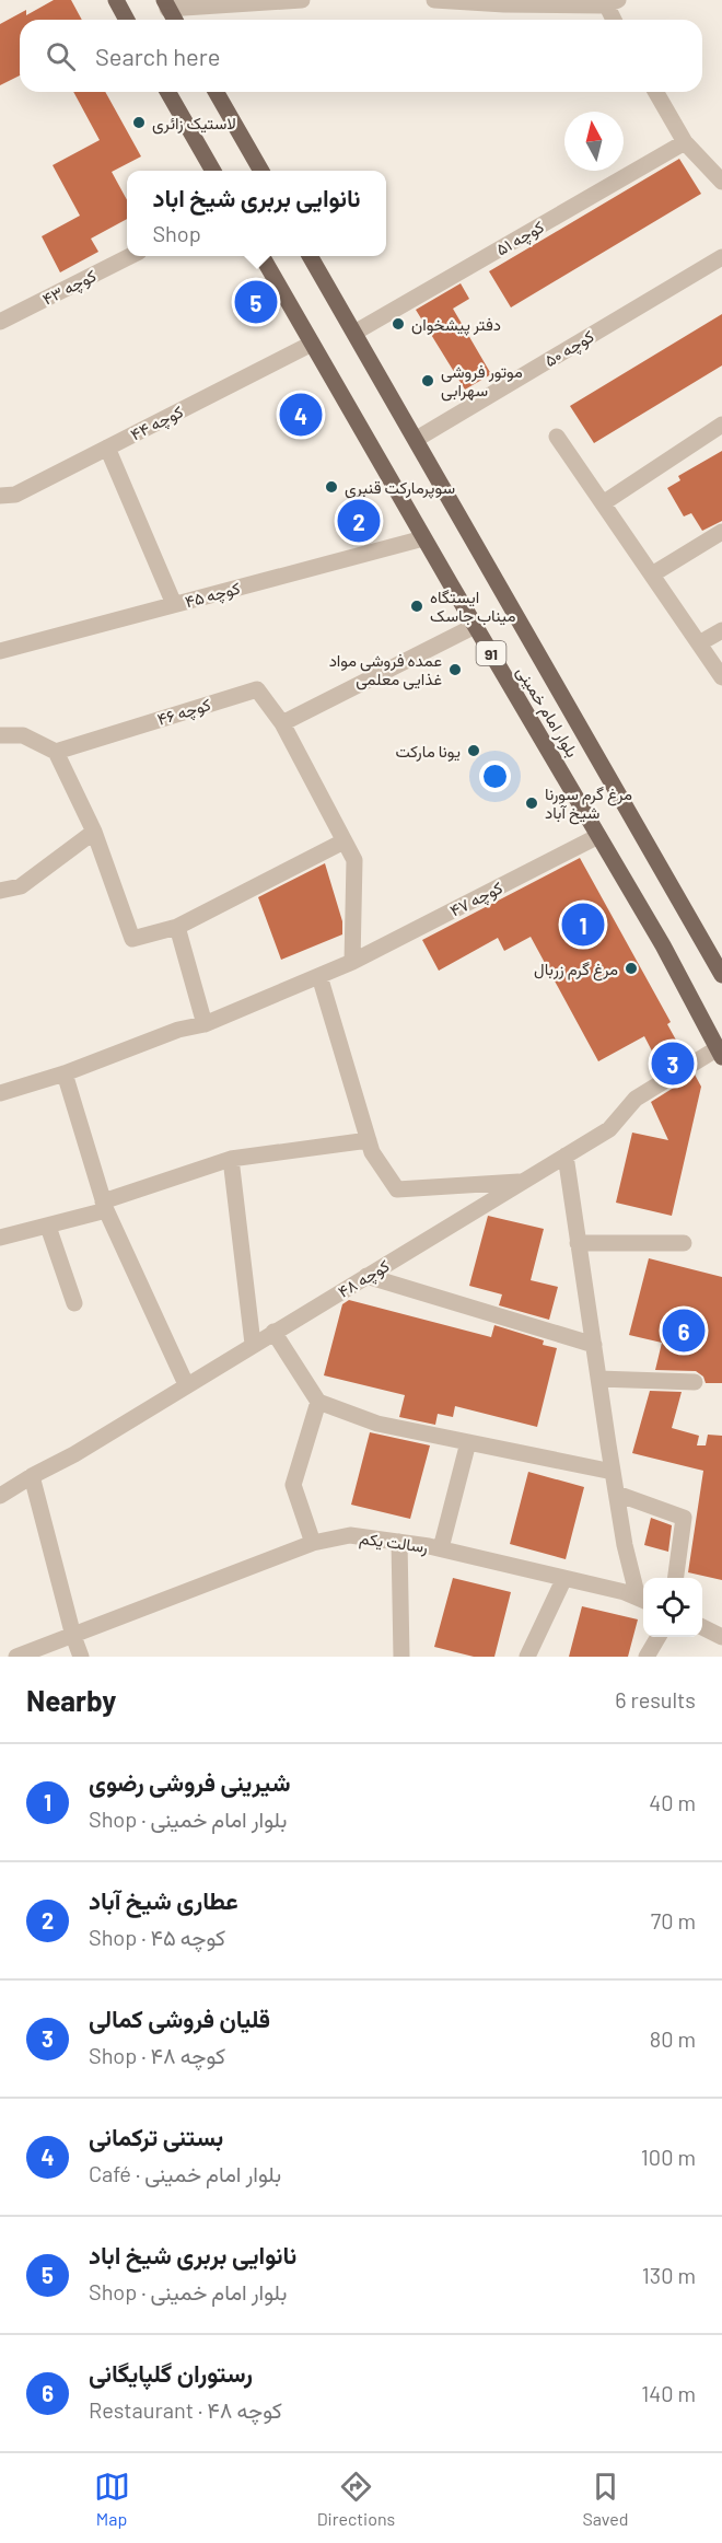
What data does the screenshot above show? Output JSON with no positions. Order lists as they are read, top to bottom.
{
  "streets": {
    "main road": ["91", "بلوار امام خمینی"],
    "street": [
      "کوچه ۵۱",
      "کوچه ۴۳",
      "کوچه ۵۰",
      "کوچه ۴۴",
      "کوچه ۴۵",
      "کوچه ۴۶",
      "کوچه ۴۷",
      "کوچه ۴۸",
      "رسالت یکم"
    ]
  },
  "crossings": [
    ["کوچه ۵۱", "بلوار امام خمینی"],
    ["کوچه ۵۰", "بلوار امام خمینی"],
    ["کوچه ۴۴", "بلوار امام خمینی"],
    ["کوچه ۴۵", "بلوار امام خمینی"],
    ["بلوار امام خمینی", "کوچه ۴۷"],
    ["بلوار امام خمینی", "کوچه ۴۸"]
  ],
  "places": [
    "لاستیک زائری",
    "دفتر پیشخوان",
    "موتور فروشی سهرابی",
    "سوپرمارکت قنبری",
    "ایستگاه میناب جاسک",
    "عمده فروشی مواد غذایی معلمی",
    "یونا مارکت",
    "مرغ گرم سورنا شیخ آباد",
    "مرغ گرم زربال"
  ],
  "north": "top",
  "page": {
    "search": "Search here",
    "popup": ["نانوایی بربری شیخ اباد", "Shop"],
    "pins": [
      "5",
      "4",
      "2",
      "1",
      "3",
      "6"
    ],
    "heading": ["Nearby", "6 results"],
    "list": [
      {
        "mark": "1",
        "name": "شیرینی فروشی رضوی",
        "note": "Shop · بلوار امام خمینی",
        "value": "40 m"
      },
      {
        "mark": "2",
        "name": "عطاری شیخ آباد",
        "note": "Shop · کوچه ۴۵",
        "value": "70 m"
      },
      {
        "mark": "3",
        "name": "قلیان فروشی کمالی",
        "note": "Shop · کوچه ۴۸",
        "value": "80 m"
      },
      {
        "mark": "4",
        "name": "بستنی ترکمانی",
        "note": "Café · بلوار امام خمینی",
        "value": "100 m"
      },
      {
        "mark": "5",
        "name": "نانوایی بربری شیخ اباد",
        "note": "Shop · بلوار امام خمینی",
        "value": "130 m"
      },
      {
        "mark": "6",
        "name": "رستوران گلپایگانی",
        "note": "Restaurant · کوچه ۴۸",
        "value": "140 m"
      }
    ],
    "nav": ["Map", "Directions", "Saved"]
  }
}
